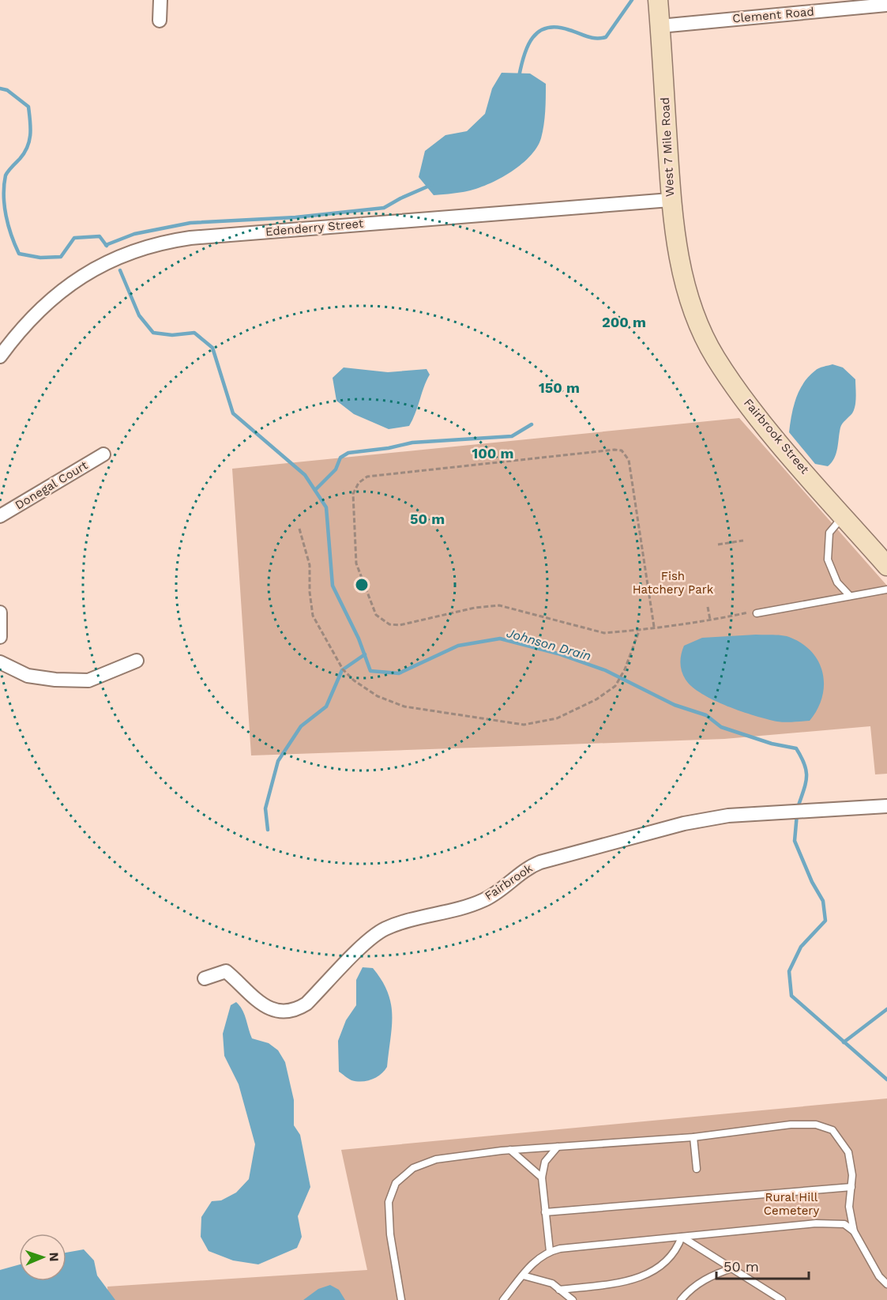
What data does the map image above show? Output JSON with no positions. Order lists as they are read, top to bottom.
{
  "streets": {
    "street": [
      "Clement Road",
      "West 7 Mile Road",
      "Edenderry Street",
      "Fairbrook Street",
      "Donegal Court",
      "Fairbrook"
    ]
  },
  "crossings": [
    ["Clement Road", "West 7 Mile Road"],
    ["West 7 Mile Road", "Edenderry Street"],
    ["West 7 Mile Road", "Fairbrook Street"]
  ],
  "water": ["Johnson Drain"],
  "parks": ["Fish Hatchery Park", "Rural Hill Cemetery"],
  "scale_bar": "50 m",
  "north": "right",
  "rings": [
    "200 m",
    "150 m",
    "100 m",
    "50 m"
  ]
}
